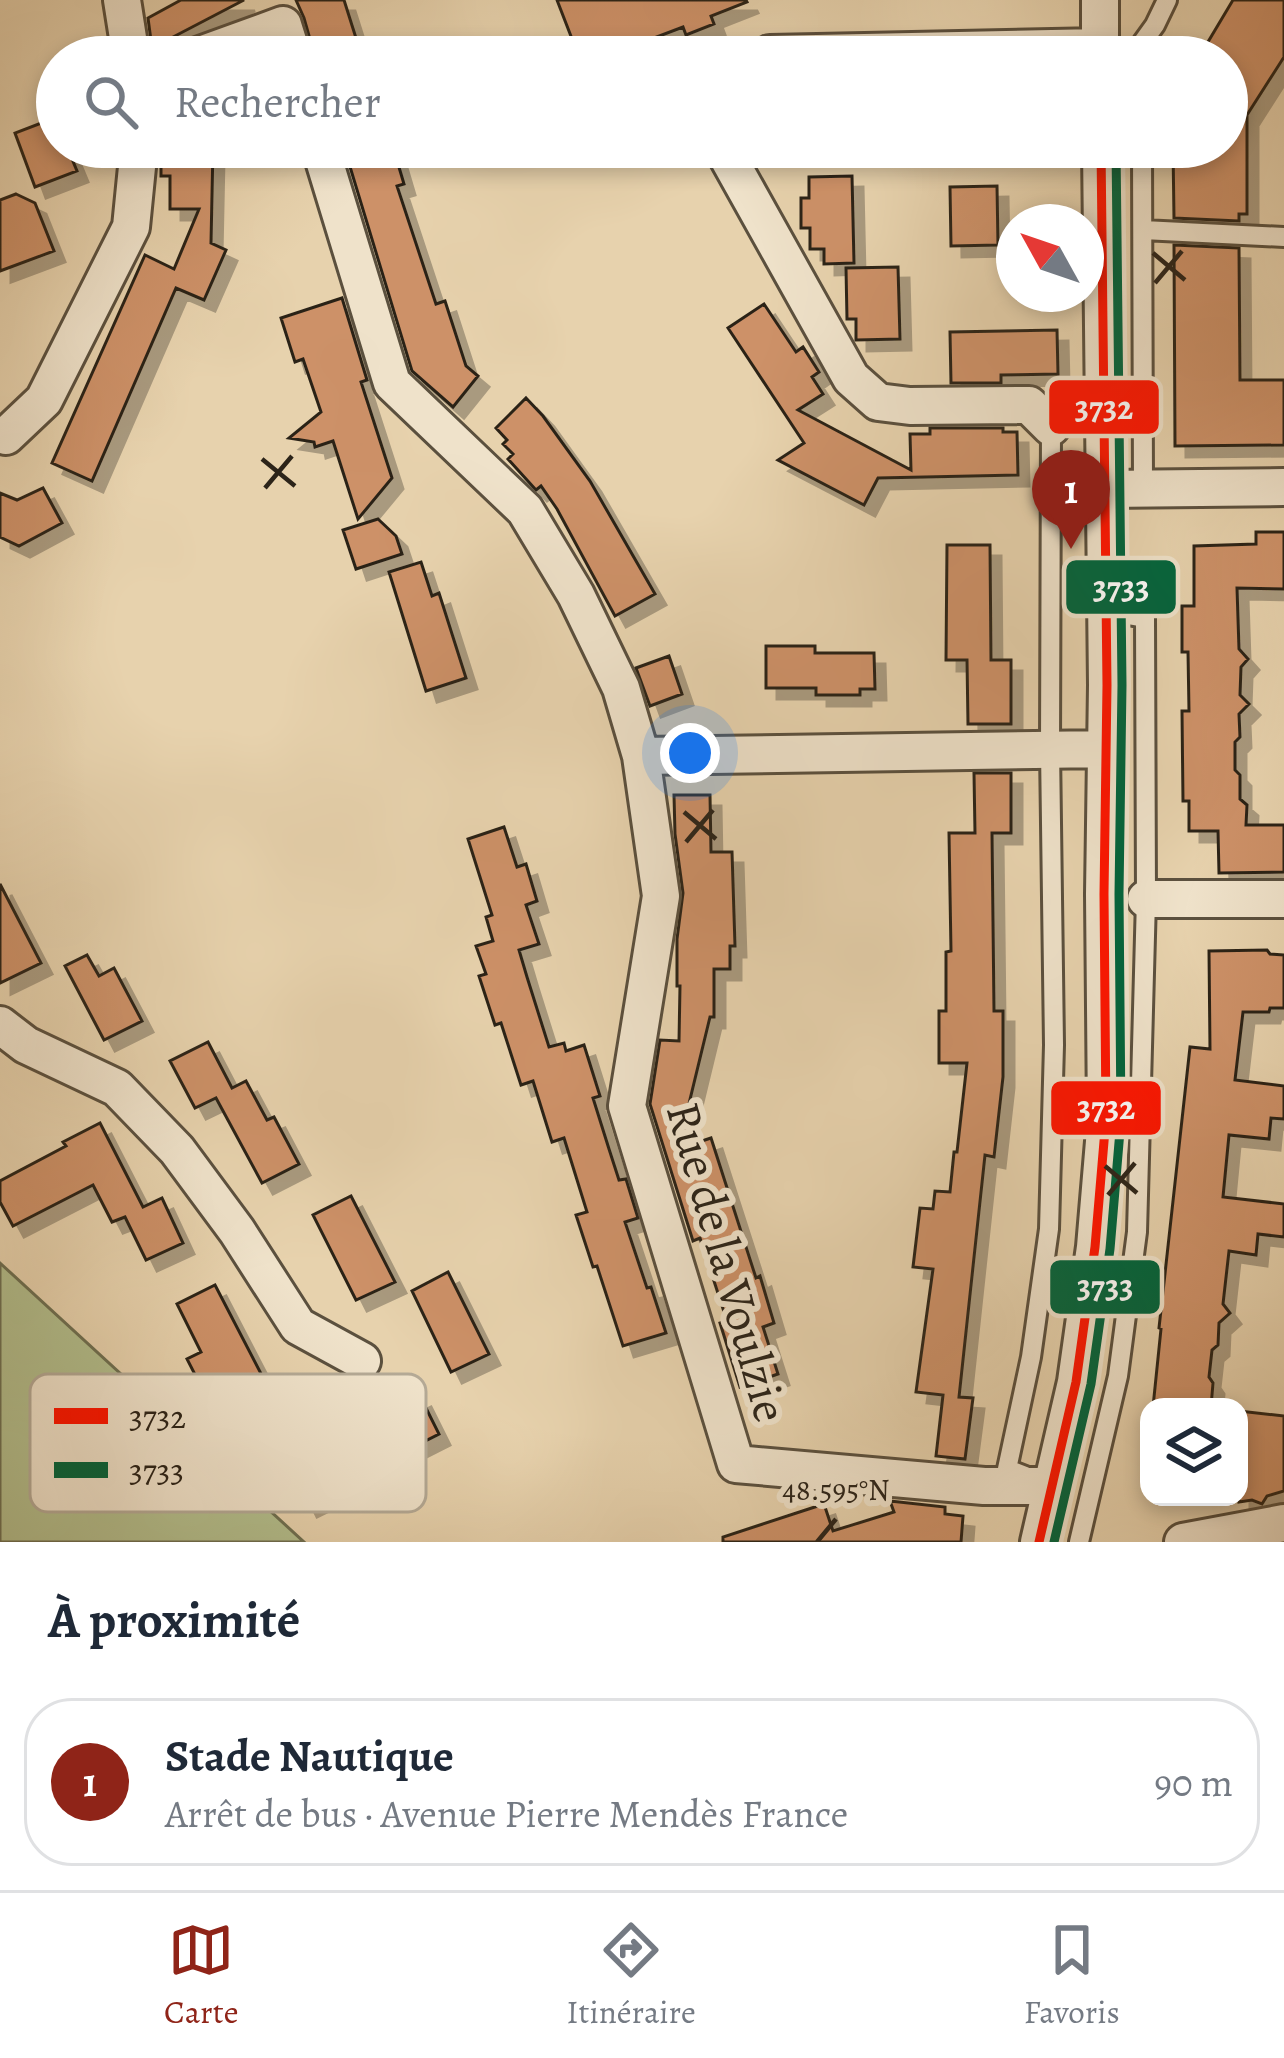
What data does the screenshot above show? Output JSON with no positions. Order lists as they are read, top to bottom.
{
  "streets": {
    "street": ["Rue de la Voulzie"]
  },
  "lines": ["transit line 3732", "transit line 3733"],
  "legend": ["3732", "3733"],
  "north": "top left",
  "page": {
    "search": "Rechercher",
    "pins": "1",
    "heading": "À proximité",
    "list": [
      {
        "mark": "1",
        "name": "Stade Nautique",
        "note": "Arrêt de bus · Avenue Pierre Mendès France",
        "value": "90 m"
      }
    ],
    "nav": ["Carte", "Itinéraire", "Favoris"]
  },
  "coordinates": ["48.595°N"]
}
